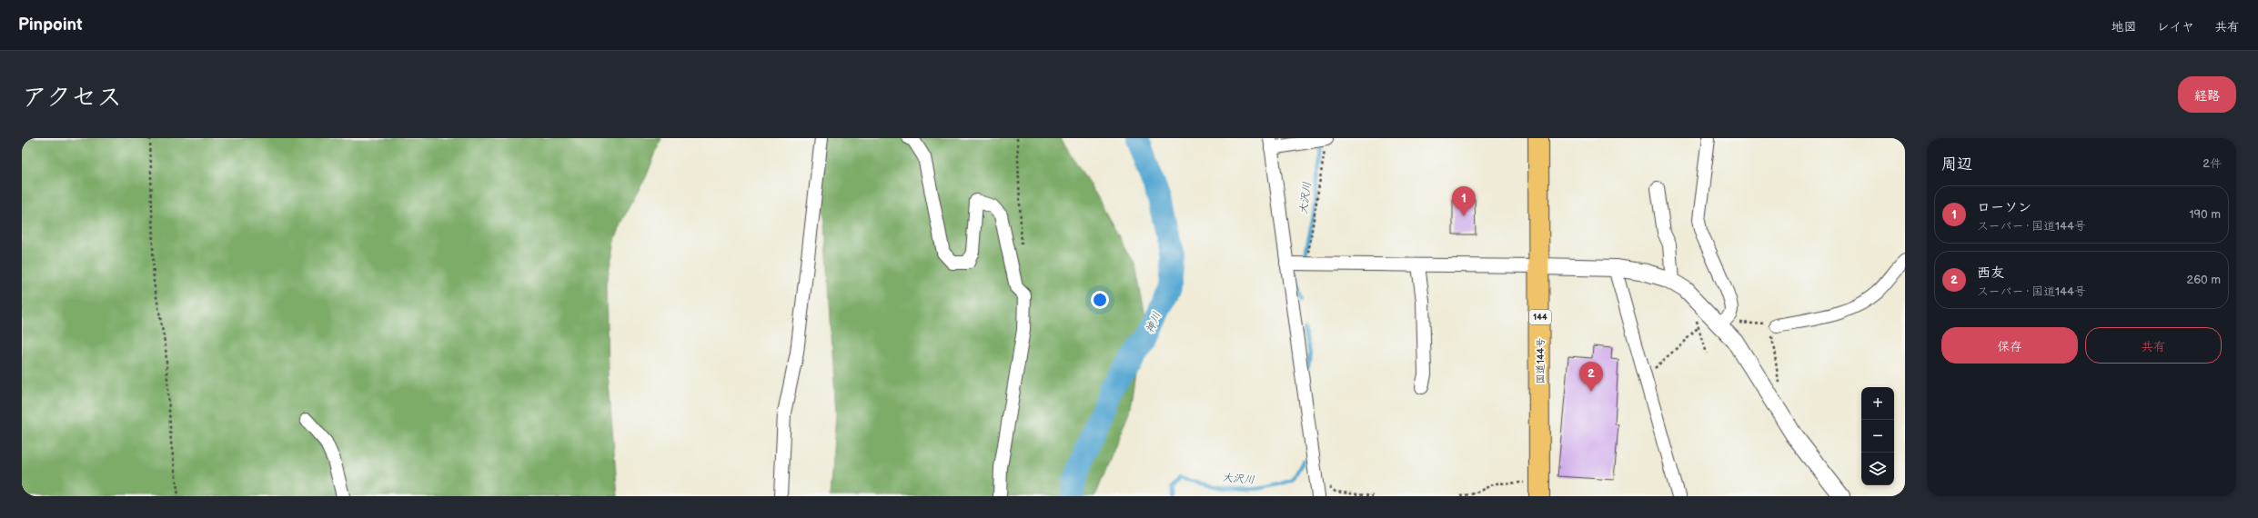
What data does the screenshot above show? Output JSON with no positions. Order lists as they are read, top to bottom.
{
  "streets": {
    "highway": ["144", "国道144号"]
  },
  "water": ["大沢川", "神川"],
  "page": {
    "header": "Pinpoint",
    "nav": ["地図", "レイヤ", "共有"],
    "title": "アクセス",
    "buttons": [
      "経路",
      ["保存", "共有"]
    ],
    "heading": ["周辺", "2件"],
    "list": [
      {
        "mark": "1",
        "name": "ローソン",
        "note": "スーパー · 国道144号",
        "value": "190 m"
      },
      {
        "mark": "2",
        "name": "西友",
        "note": "スーパー · 国道144号",
        "value": "260 m"
      }
    ],
    "pins": ["1", "2"],
    "map_buttons": ["+", "−"]
  }
}
